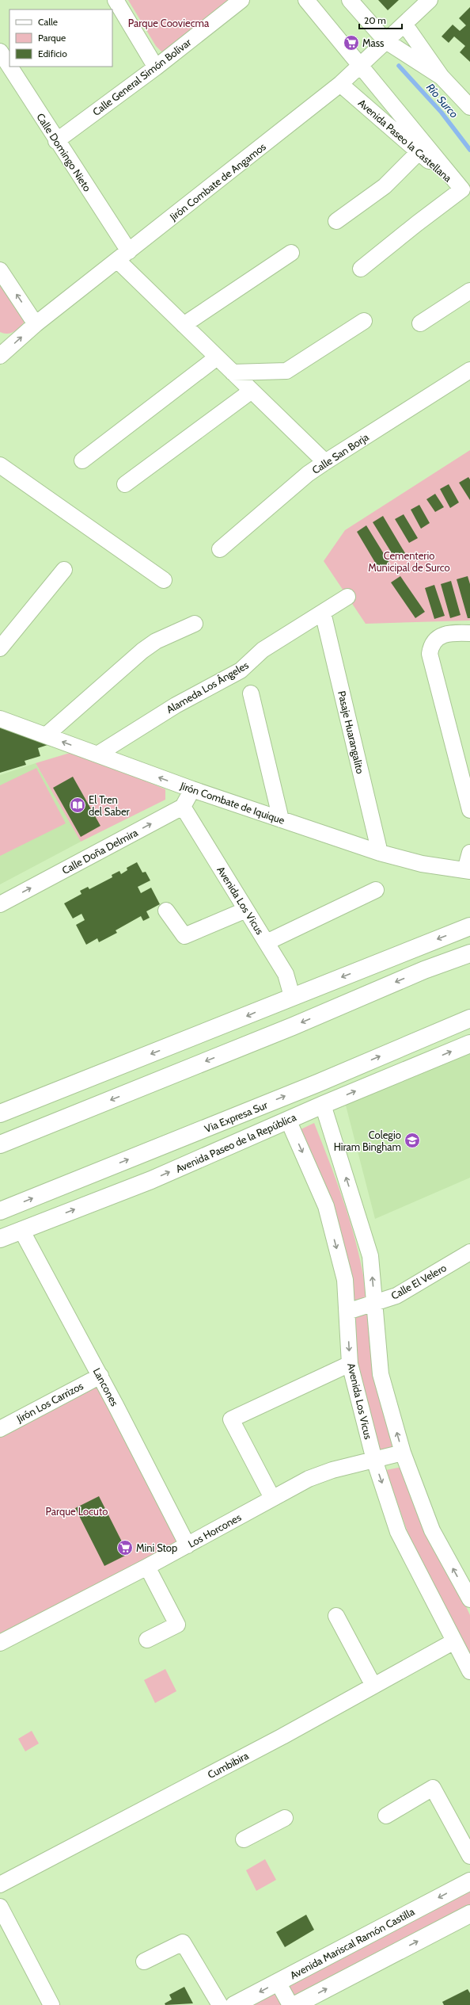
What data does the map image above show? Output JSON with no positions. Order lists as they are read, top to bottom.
{
  "streets": {
    "main road": ["Via Expresa Sur", "Avenida Paseo de la República", "Avenida Mariscal Ramón Castilla"],
    "street": [
      "Calle General Simón Bolívar",
      "Avenida Paseo la Castellana",
      "Calle Domingo Nieto",
      "Jirón Combate de Angamos",
      "Calle San Borja",
      "Alameda Los Ángeles",
      "Pasaje Huarangalito",
      "Jirón Combate de Iquique",
      "Calle Doña Delmira",
      "Avenida Los Vicus",
      "Calle El Velero",
      "Lancones",
      "Jirón Los Carrizos",
      "Los Horcones",
      "Cumbibira"
    ]
  },
  "crossings": [
    ["Calle General Simón Bolívar", "Calle Domingo Nieto"],
    ["Avenida Paseo la Castellana", "Jirón Combate de Angamos"],
    ["Calle Domingo Nieto", "Jirón Combate de Angamos"],
    ["Calle Domingo Nieto", "Calle San Borja"],
    ["Alameda Los Ángeles", "Pasaje Huarangalito"],
    ["Alameda Los Ángeles", "Jirón Combate de Iquique"],
    ["Pasaje Huarangalito", "Jirón Combate de Iquique"],
    ["Calle Doña Delmira", "Avenida Los Vicus"],
    ["Avenida Los Vicus", "Avenida Paseo de la República"],
    ["Avenida Los Vicus", "Calle El Velero"],
    ["Avenida Los Vicus", "Los Horcones"],
    ["Avenida Los Vicus", "Cumbibira"],
    ["Avenida Paseo de la República", "Lancones"],
    ["Lancones", "Jirón Los Carrizos"],
    ["Lancones", "Los Horcones"]
  ],
  "water": ["Río Surco"],
  "parks": ["Parque Cooviecma", "Cementerio Municipal de Surco", "Parque Locuto"],
  "places": {
    "supermarket": ["Mass", "Mini Stop"],
    "library": ["El Tren del Saber"],
    "school or university": ["Colegio Hiram Bingham"]
  },
  "legend": ["Calle", "Parque", "Edificio"],
  "scale_bar": "20 m"
}
